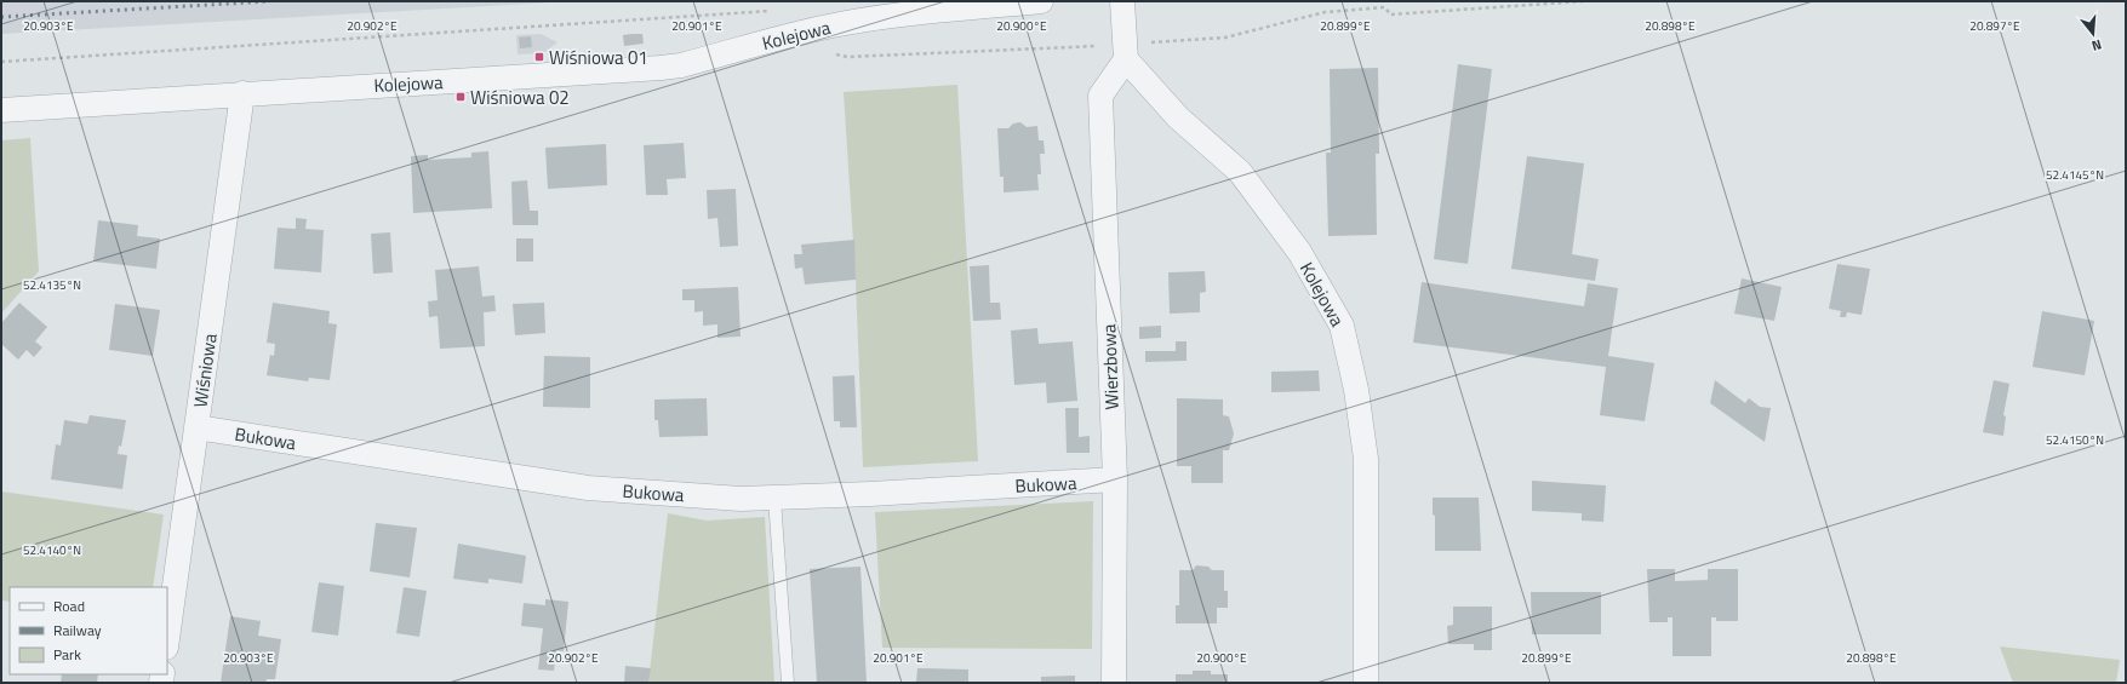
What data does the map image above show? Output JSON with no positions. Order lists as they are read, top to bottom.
{
  "streets": {
    "street": [
      "Kolejowa",
      "Wierzbowa",
      "Wiśniowa",
      "Bukowa"
    ]
  },
  "crossings": [
    ["Kolejowa", "Wierzbowa"],
    ["Kolejowa", "Wiśniowa"],
    ["Wierzbowa", "Bukowa"],
    ["Wiśniowa", "Bukowa"]
  ],
  "places": {
    "transit": ["Wiśniowa 01", "Wiśniowa 02"]
  },
  "legend": ["Road", "Railway", "Park"],
  "north": "bottom",
  "coordinates": [
    "20.903°E",
    "20.902°E",
    "20.901°E",
    "20.900°E",
    "20.899°E",
    "20.898°E",
    "20.897°E",
    "52.4145°N",
    "52.4135°N",
    "52.4150°N",
    "52.4140°N"
  ]
}
